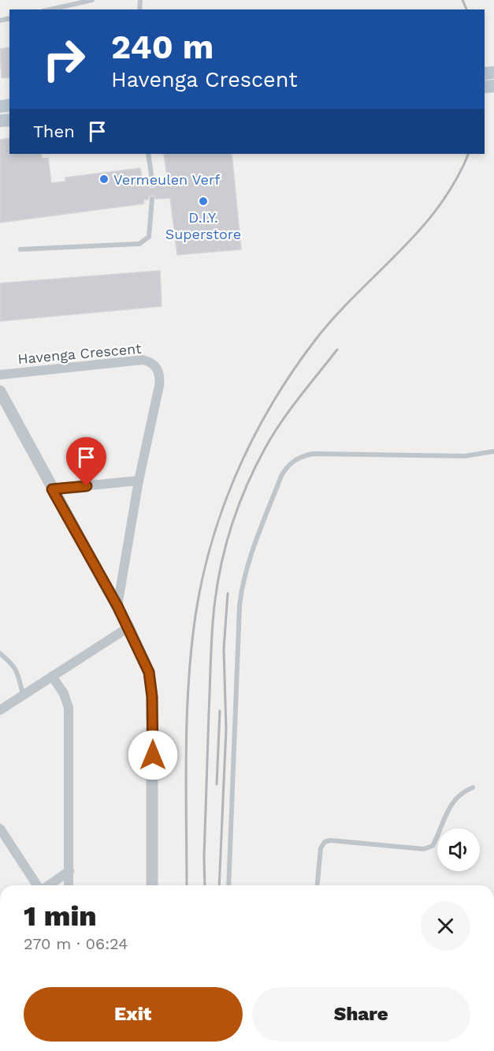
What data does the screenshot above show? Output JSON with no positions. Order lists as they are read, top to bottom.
{
  "streets": {
    "street": ["Havenga Crescent"]
  },
  "places": ["Vermeulen Verf", "D.I.Y. Superstore"],
  "page": {
    "turn": ["240 m", "Havenga Crescent"],
    "then": "Then",
    "heading": ["1 min", "270 m · 06:24"],
    "buttons": ["Exit", "Share"]
  }
}
